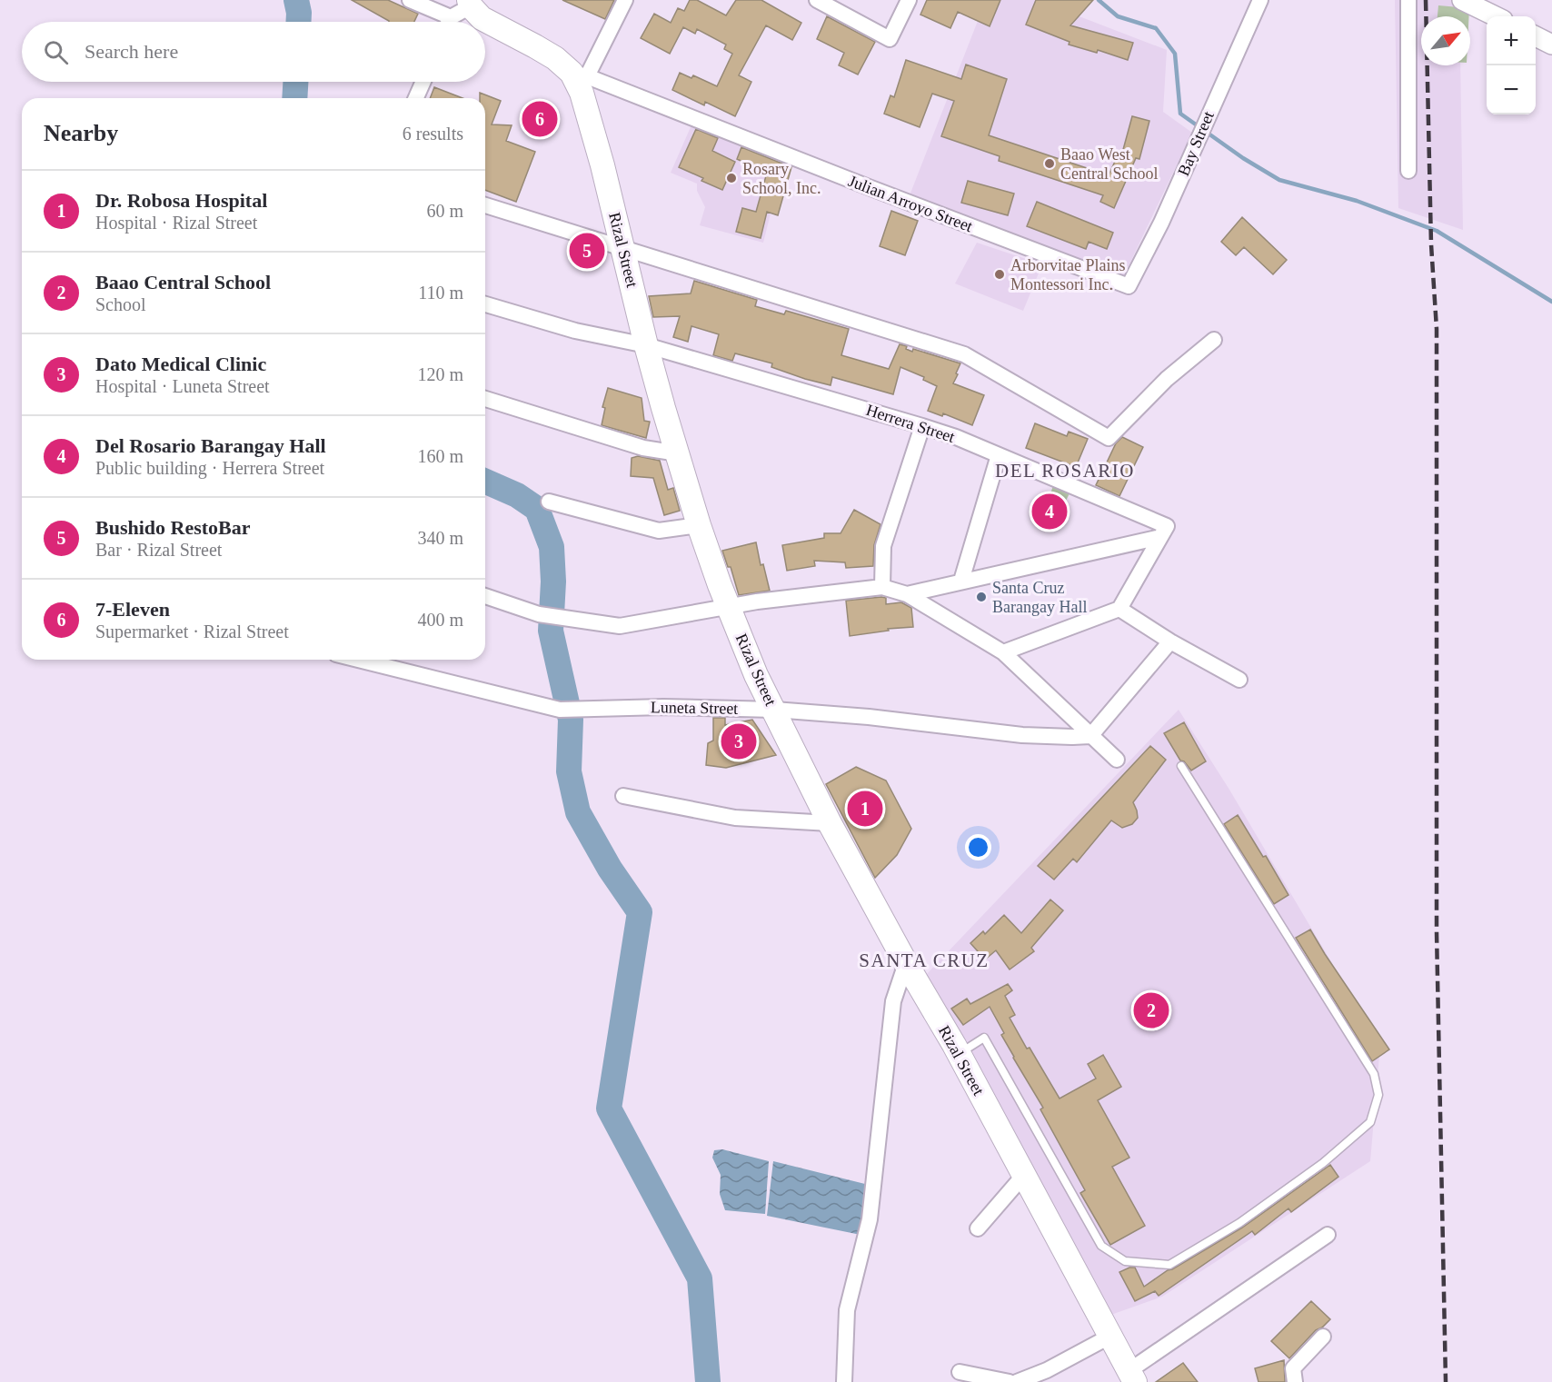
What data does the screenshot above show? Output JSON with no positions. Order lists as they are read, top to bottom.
{
  "streets": {
    "main road": ["Rizal Street"],
    "street": [
      "Bay Street",
      "Julian Arroyo Street",
      "Herrera Street",
      "Luneta Street"
    ]
  },
  "crossings": [
    ["Bay Street", "Julian Arroyo Street"],
    ["Julian Arroyo Street", "Rizal Street"],
    ["Rizal Street", "Herrera Street"],
    ["Rizal Street", "Luneta Street"]
  ],
  "districts": ["DEL ROSARIO", "SANTA CRUZ"],
  "places": [
    "Baao West Central School",
    "Rosary School, Inc.",
    "Arborvitae Plains Montessori Inc.",
    "Santa Cruz Barangay Hall"
  ],
  "north": "top right",
  "page": {
    "map_buttons": ["+", "−"],
    "search": "Search here",
    "heading": ["Nearby", "6 results"],
    "pins": [
      "6",
      "5",
      "4",
      "3",
      "1",
      "2"
    ],
    "list": [
      {
        "mark": "1",
        "name": "Dr. Robosa Hospital",
        "note": "Hospital · Rizal Street",
        "value": "60 m"
      },
      {
        "mark": "2",
        "name": "Baao Central School",
        "note": "School",
        "value": "110 m"
      },
      {
        "mark": "3",
        "name": "Dato Medical Clinic",
        "note": "Hospital · Luneta Street",
        "value": "120 m"
      },
      {
        "mark": "4",
        "name": "Del Rosario Barangay Hall",
        "note": "Public building · Herrera Street",
        "value": "160 m"
      },
      {
        "mark": "5",
        "name": "Bushido RestoBar",
        "note": "Bar · Rizal Street",
        "value": "340 m"
      },
      {
        "mark": "6",
        "name": "7-Eleven",
        "note": "Supermarket · Rizal Street",
        "value": "400 m"
      }
    ]
  }
}
